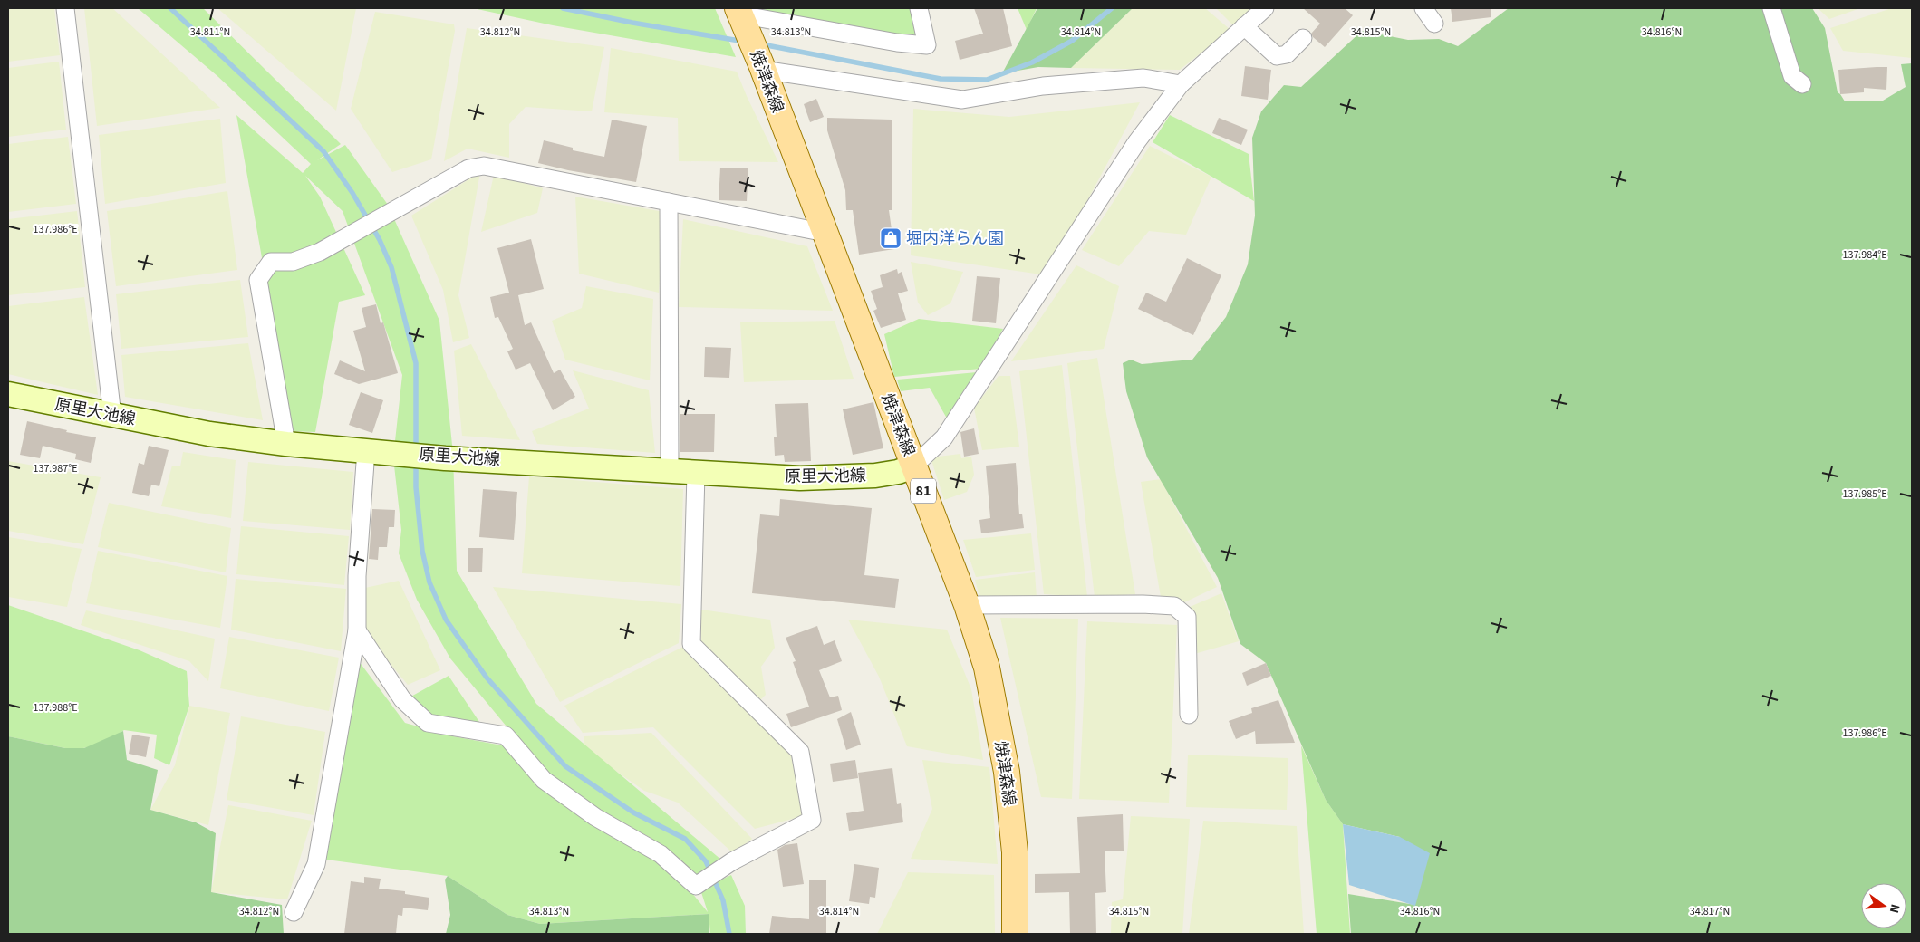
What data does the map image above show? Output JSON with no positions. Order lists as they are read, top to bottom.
{
  "streets": {
    "main road": ["焼津森線", "原里大池線", "81"]
  },
  "crossings": [
    ["焼津森線", "原里大池線"]
  ],
  "places": {
    "shop": ["堀内洋らん園"]
  },
  "north": "right",
  "coordinates": [
    "34.811°N",
    "34.812°N",
    "34.813°N",
    "34.814°N",
    "34.815°N",
    "34.816°N",
    "137.986°E",
    "137.984°E",
    "137.987°E",
    "137.985°E",
    "137.988°E",
    "34.817°N"
  ]
}
